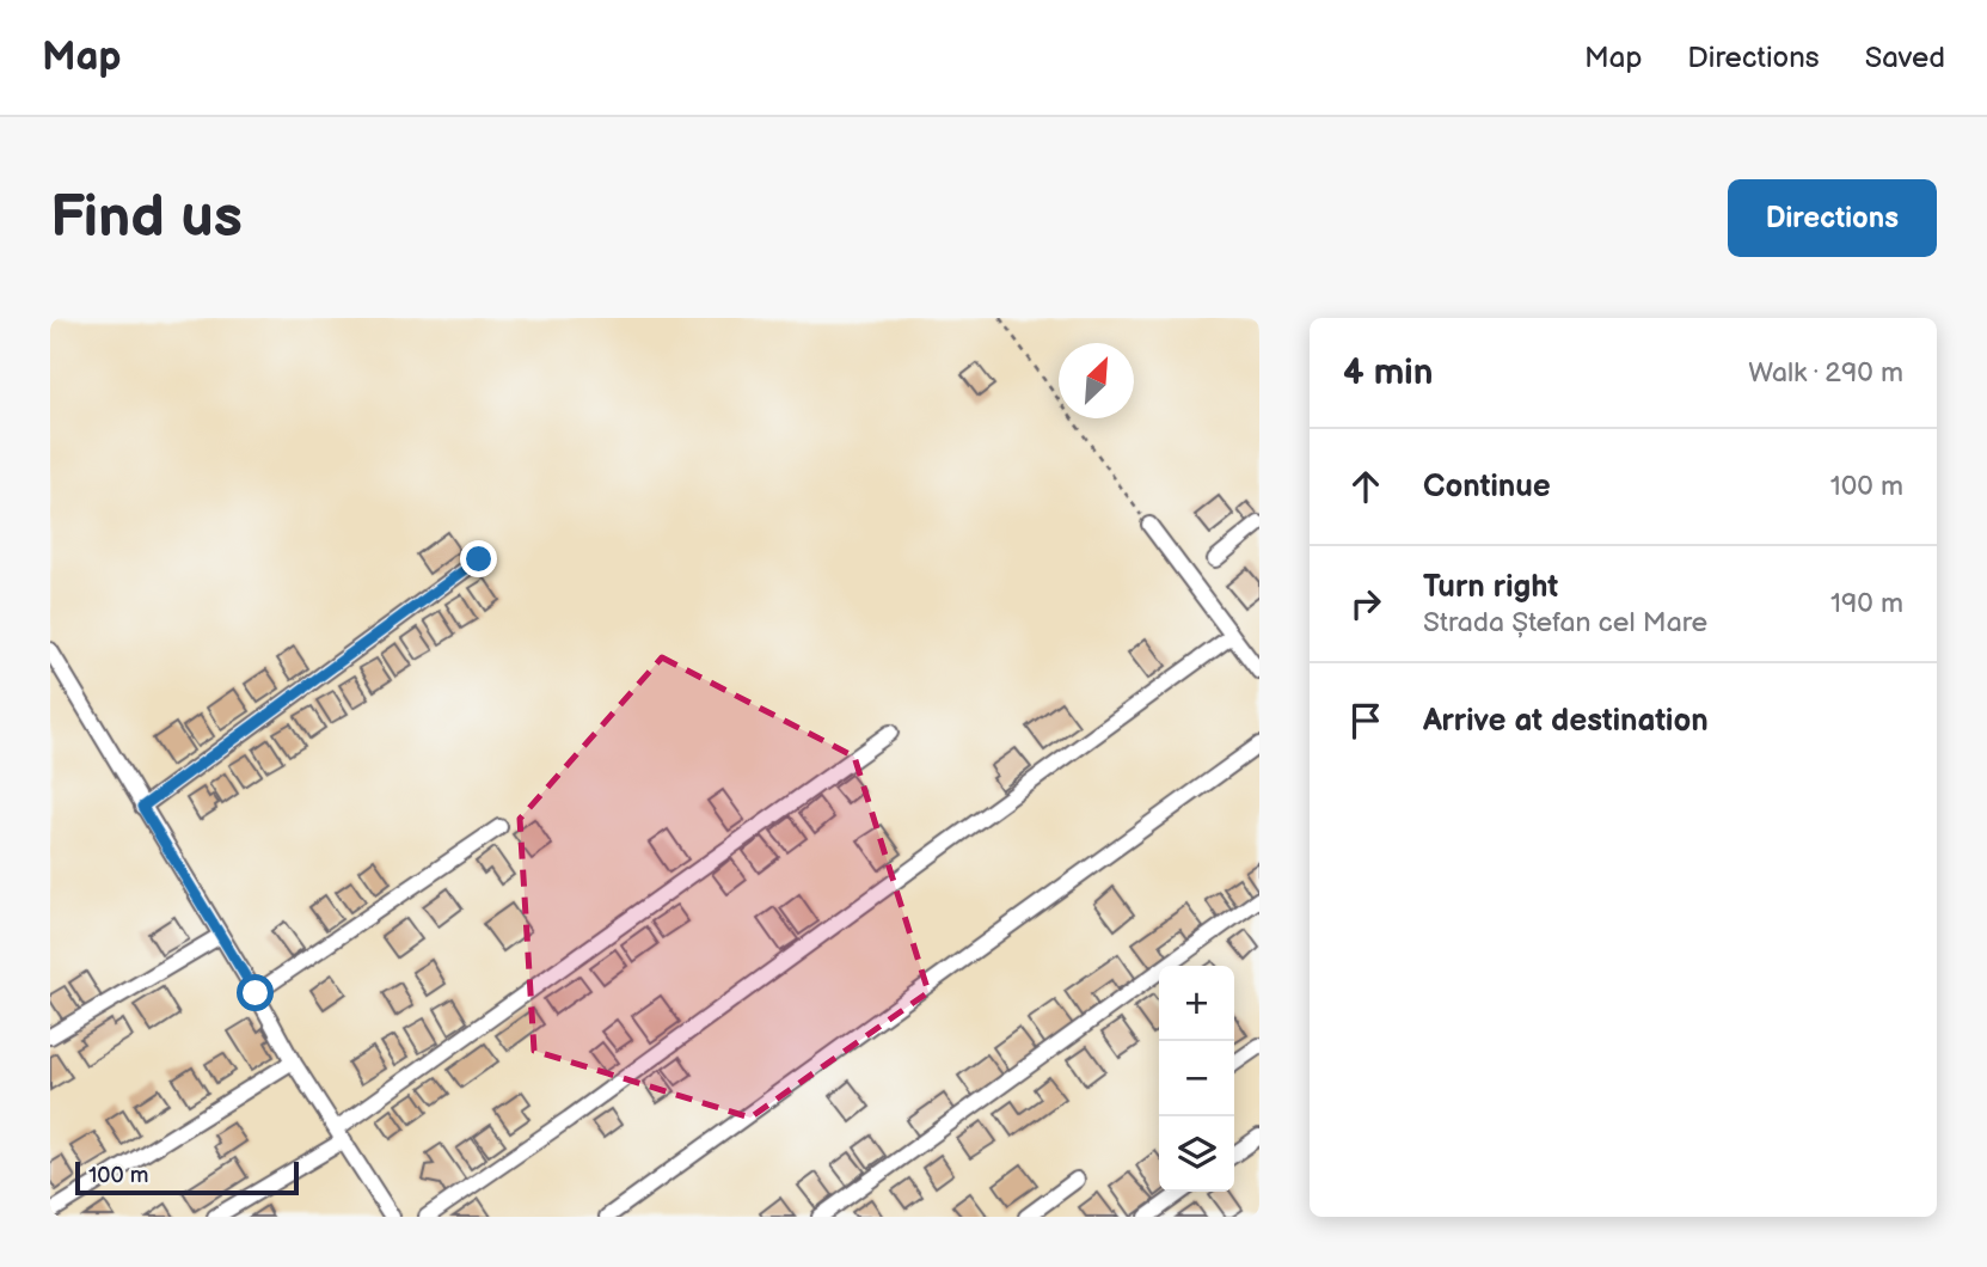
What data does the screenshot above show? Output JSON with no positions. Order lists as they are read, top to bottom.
{
  "scale_bar": "100 m",
  "north": "top right",
  "page": {
    "header": "Map",
    "nav": ["Map", "Directions", "Saved"],
    "buttons": "Directions",
    "title": "Find us",
    "heading": ["4 min", "Walk · 290 m"],
    "list": [
      ["Continue", "100 m"],
      ["Turn right", "Strada Ștefan cel Mare", "190 m"],
      "Arrive at destination"
    ],
    "map_buttons": ["+", "−"],
    "scale": "100 m"
  }
}
